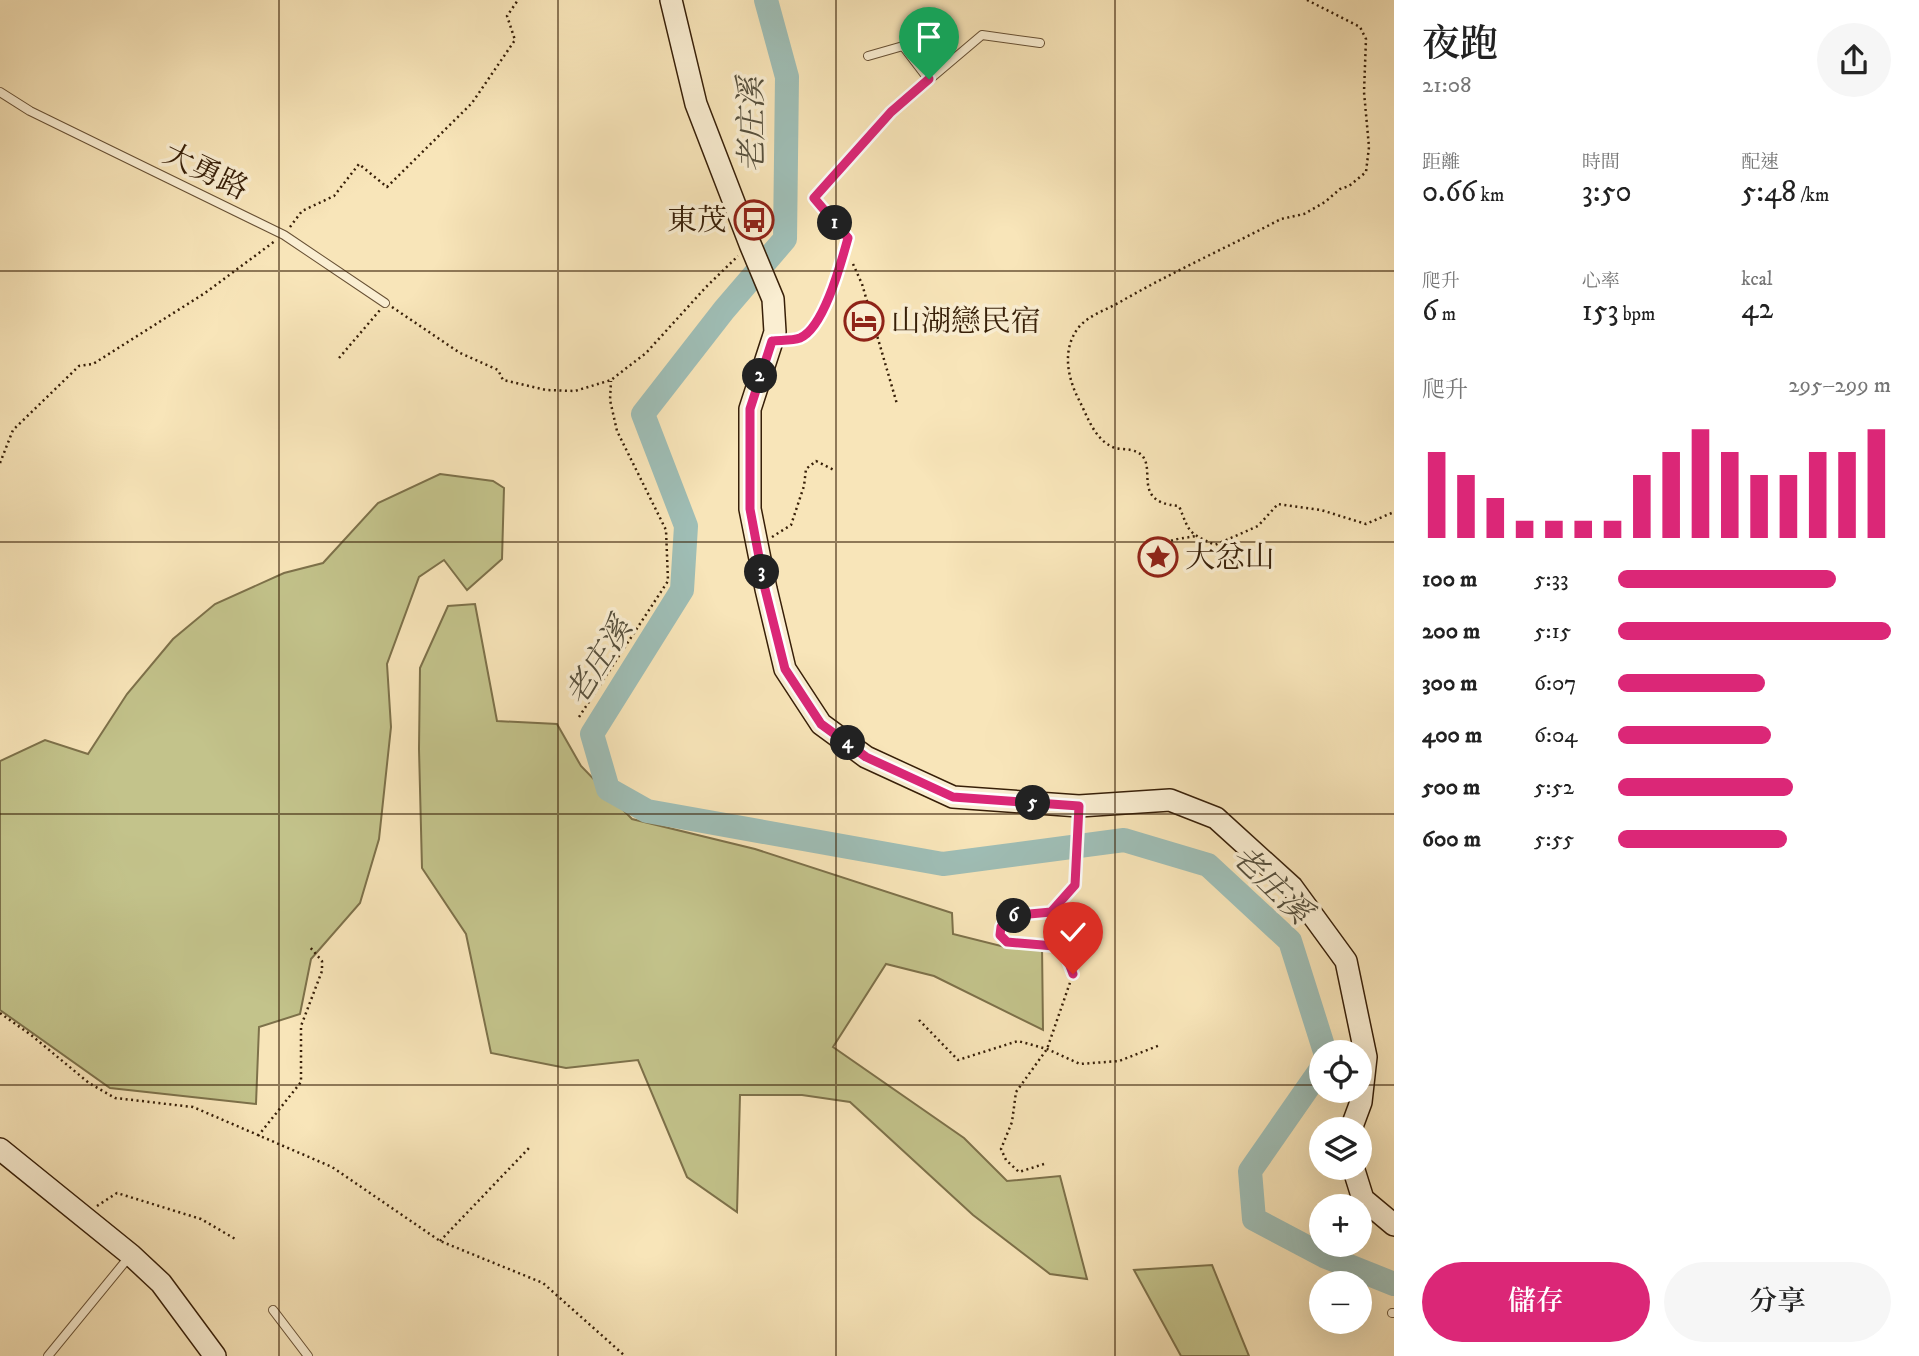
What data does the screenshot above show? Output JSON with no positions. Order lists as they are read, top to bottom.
{
  "streets": {
    "lane": ["大勇路"]
  },
  "water": ["老庄溪"],
  "places": {
    "bus stop": ["東茂"],
    "hotel": ["山湖戀民宿"],
    "place": ["大忿山"]
  },
  "page": {
    "heading": ["夜跑", "21:08"],
    "stats": [
      ["距離", "0.66 km"],
      ["時間", "3:50"],
      ["配速", "5:48 /km"],
      ["爬升", "6 m"],
      ["心率", "153 bpm"],
      ["kcal", "42"]
    ],
    "pins": [
      "1",
      "2",
      "3",
      "4",
      "5",
      "6"
    ],
    "chart": ["爬升", "295–299 m"],
    "list": [
      {
        "name": "100 m",
        "note": "5:33"
      },
      {
        "name": "200 m",
        "note": "5:15"
      },
      {
        "name": "300 m",
        "note": "6:07"
      },
      {
        "name": "400 m",
        "note": "6:04"
      },
      {
        "name": "500 m",
        "note": "5:52"
      },
      {
        "name": "600 m",
        "note": "5:55"
      }
    ],
    "map_buttons": ["+", "−"],
    "buttons": ["儲存", "分享"]
  }
}
